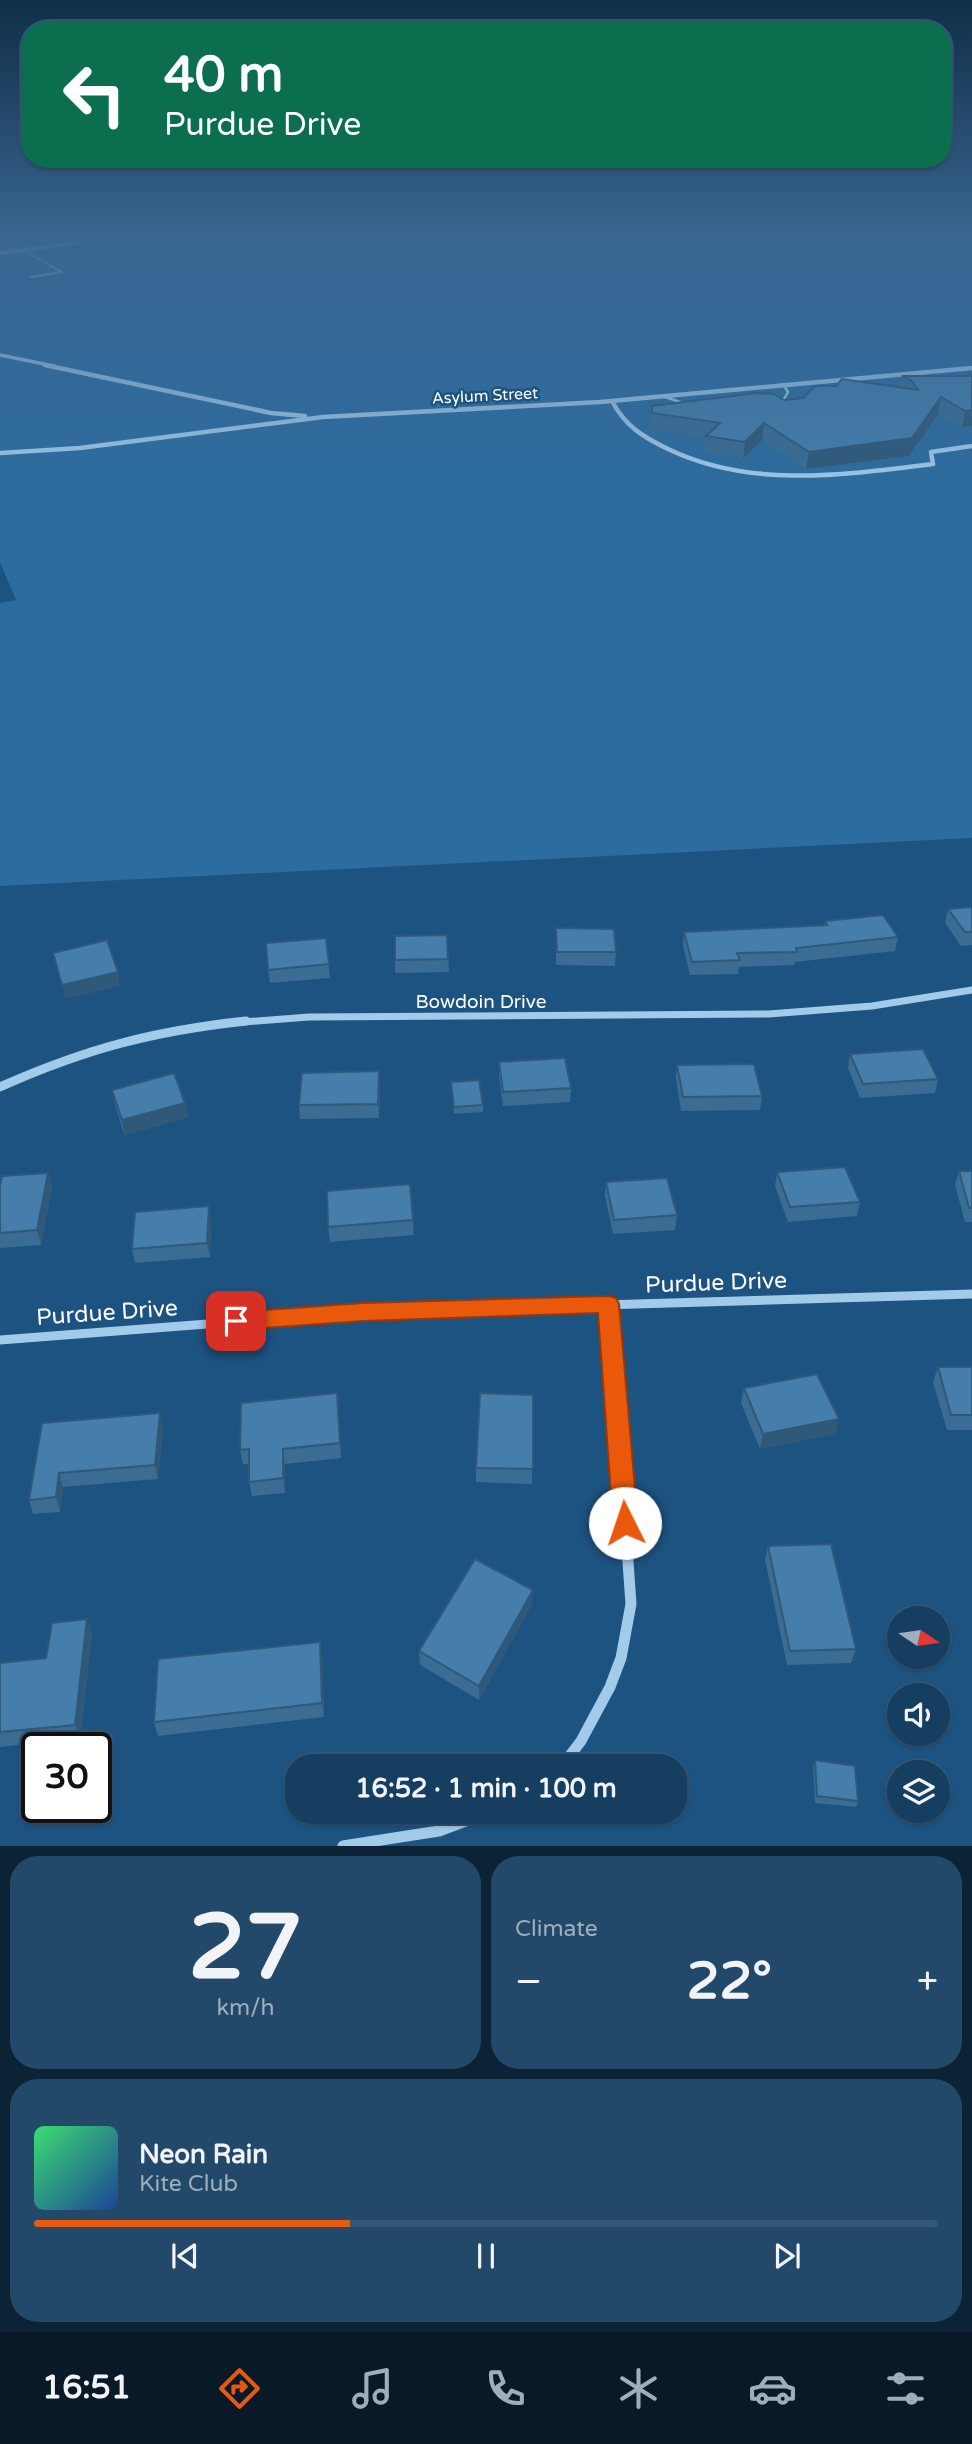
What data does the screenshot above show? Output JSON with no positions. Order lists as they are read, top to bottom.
{
  "streets": {
    "street": ["Asylum Street", "Bowdoin Drive", "Purdue Drive"]
  },
  "north": "right",
  "page": {
    "turn": ["40 m", "Purdue Drive"],
    "limit": "30",
    "trip": "16:52 · 1 min · 100 m",
    "tile": [
      ["27", "km/h"],
      "Climate"
    ],
    "heat": ["−", "22°", "+"],
    "song": ["Neon Rain", "Kite Club"],
    "tabs": "16:51"
  }
}
